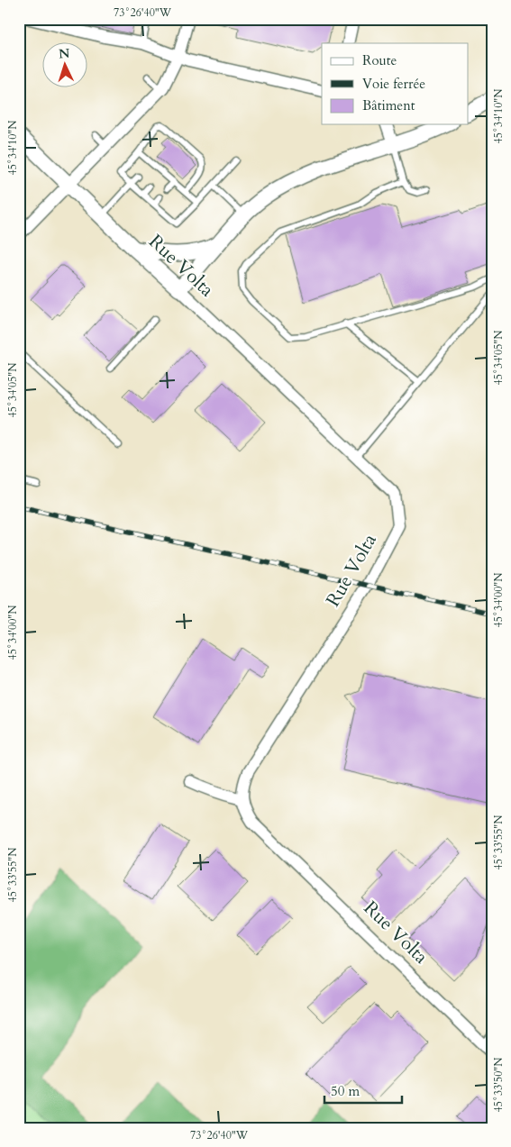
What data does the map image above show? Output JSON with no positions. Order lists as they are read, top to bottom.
{
  "streets": {
    "street": ["Rue Volta"]
  },
  "legend": ["Route", "Voie ferrée", "Bâtiment"],
  "scale_bar": "50 m",
  "north": "top",
  "coordinates": [
    "73°26'40\"W",
    "45°34'10\"N",
    "45°34'05\"N",
    "45°34'00\"N",
    "45°33'55\"N",
    "45°33'50\"N"
  ]
}
